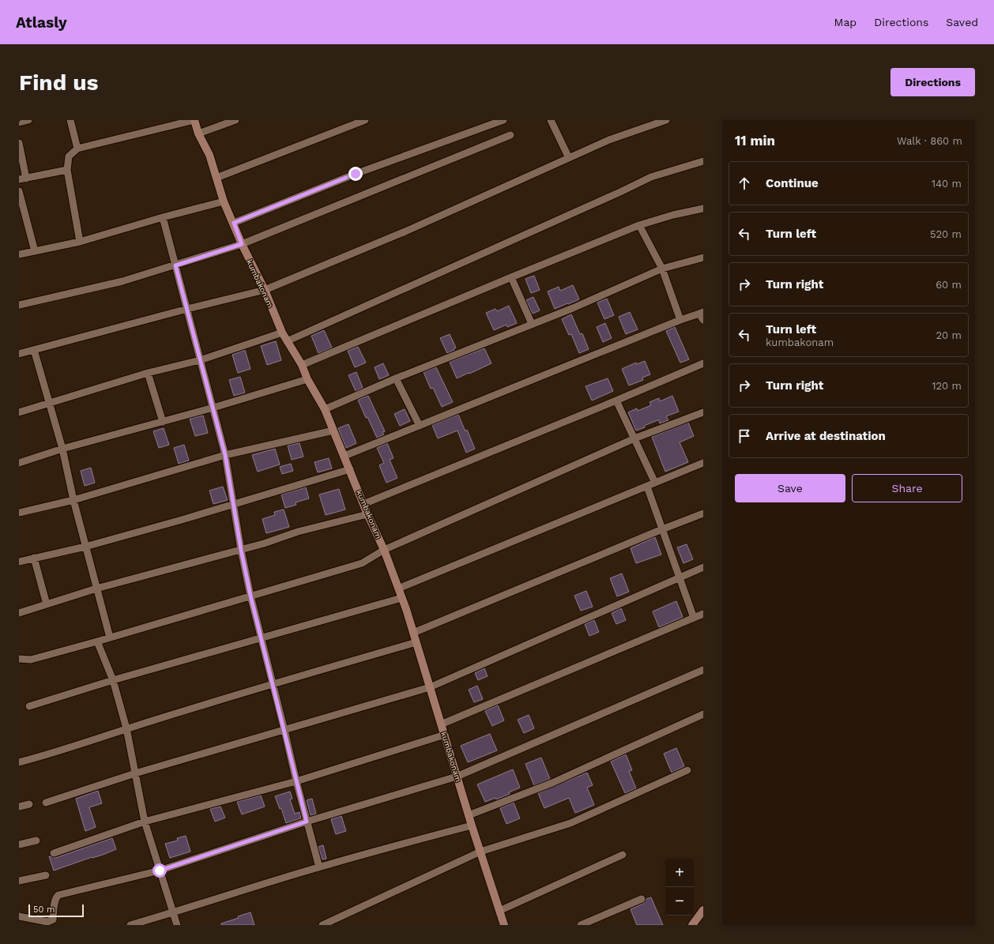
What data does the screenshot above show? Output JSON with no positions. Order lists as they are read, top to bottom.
{
  "streets": {
    "street": ["kumbakonam"]
  },
  "scale_bar": "50 m",
  "page": {
    "header": "Atlasly",
    "nav": ["Map", "Directions", "Saved"],
    "buttons": [
      "Directions",
      ["Save", "Share"]
    ],
    "title": "Find us",
    "heading": ["11 min", "Walk · 860 m"],
    "list": [
      ["Continue", "140 m"],
      ["Turn left", "520 m"],
      ["Turn right", "60 m"],
      ["Turn left", "kumbakonam", "20 m"],
      ["Turn right", "120 m"],
      "Arrive at destination"
    ],
    "map_buttons": ["+", "−"],
    "scale": "50 m"
  }
}
